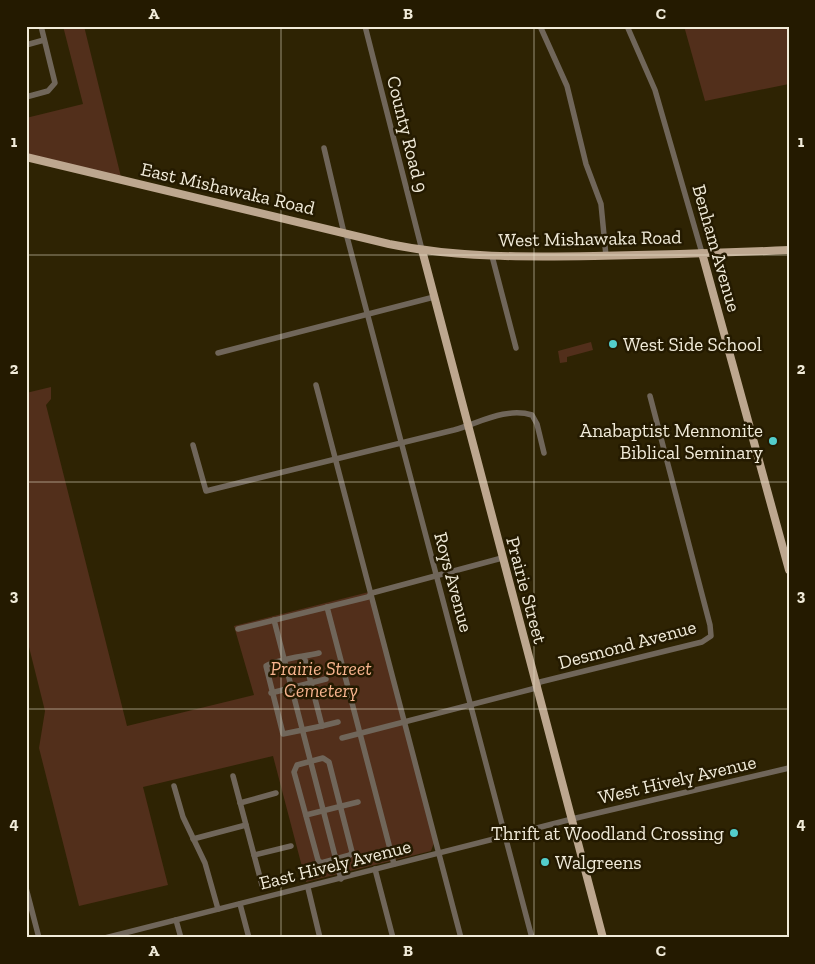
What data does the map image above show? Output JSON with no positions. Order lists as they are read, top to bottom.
{
  "streets": {
    "main road": [
      "East Mishawaka Road",
      "West Mishawaka Road",
      "Benham Avenue",
      "Prairie Street"
    ],
    "street": [
      "County Road 9",
      "Roys Avenue",
      "Desmond Avenue",
      "West Hively Avenue",
      "East Hively Avenue"
    ]
  },
  "crossings": [
    ["County Road 9", "East Mishawaka Road"],
    ["County Road 9", "West Mishawaka Road"],
    ["County Road 9", "Prairie Street"],
    ["East Mishawaka Road", "West Mishawaka Road"],
    ["East Mishawaka Road", "Roys Avenue"],
    ["East Mishawaka Road", "Prairie Street"],
    ["West Mishawaka Road", "Benham Avenue"],
    ["West Mishawaka Road", "Prairie Street"],
    ["Roys Avenue", "Desmond Avenue"],
    ["Roys Avenue", "East Hively Avenue"],
    ["Prairie Street", "Desmond Avenue"],
    ["Prairie Street", "West Hively Avenue"],
    ["Prairie Street", "East Hively Avenue"],
    ["West Hively Avenue", "East Hively Avenue"]
  ],
  "parks": ["Prairie Street Cemetery"],
  "places": [
    "West Side School",
    "Anabaptist Mennonite Biblical Seminary",
    "Thrift at Woodland Crossing",
    "Walgreens"
  ],
  "grid": {
    "columns": ["A", "B", "C"],
    "rows": [
      "1",
      "2",
      "3",
      "4"
    ]
  }
}
